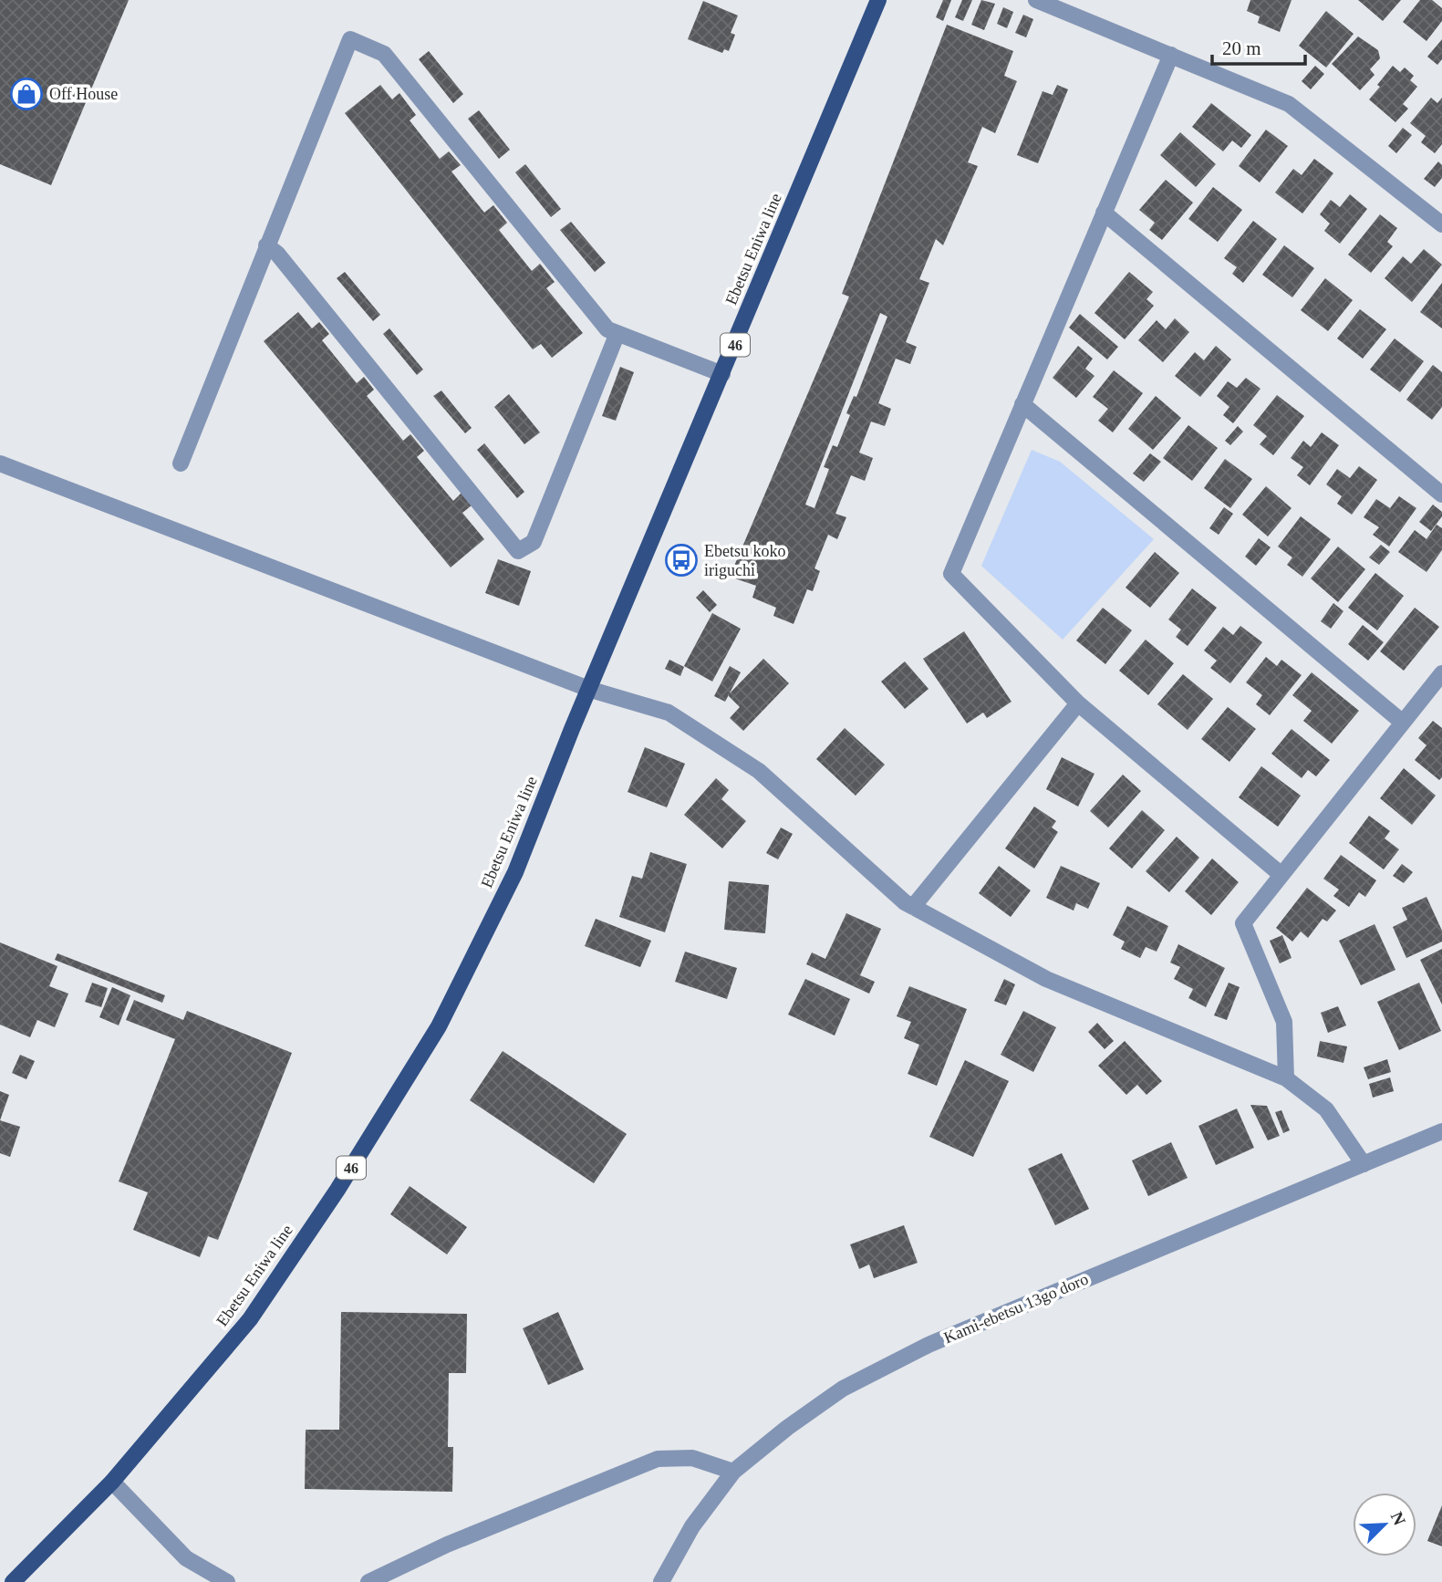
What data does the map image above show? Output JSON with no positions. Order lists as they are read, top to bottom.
{
  "streets": {
    "main road": ["Ebetsu Eniwa line", "46"],
    "street": ["Kami-ebetsu 13go doro"]
  },
  "places": {
    "shop": ["Off House"],
    "bus stop": ["Ebetsu koko iriguchi"]
  },
  "scale_bar": "20 m",
  "north": "top right"
}
